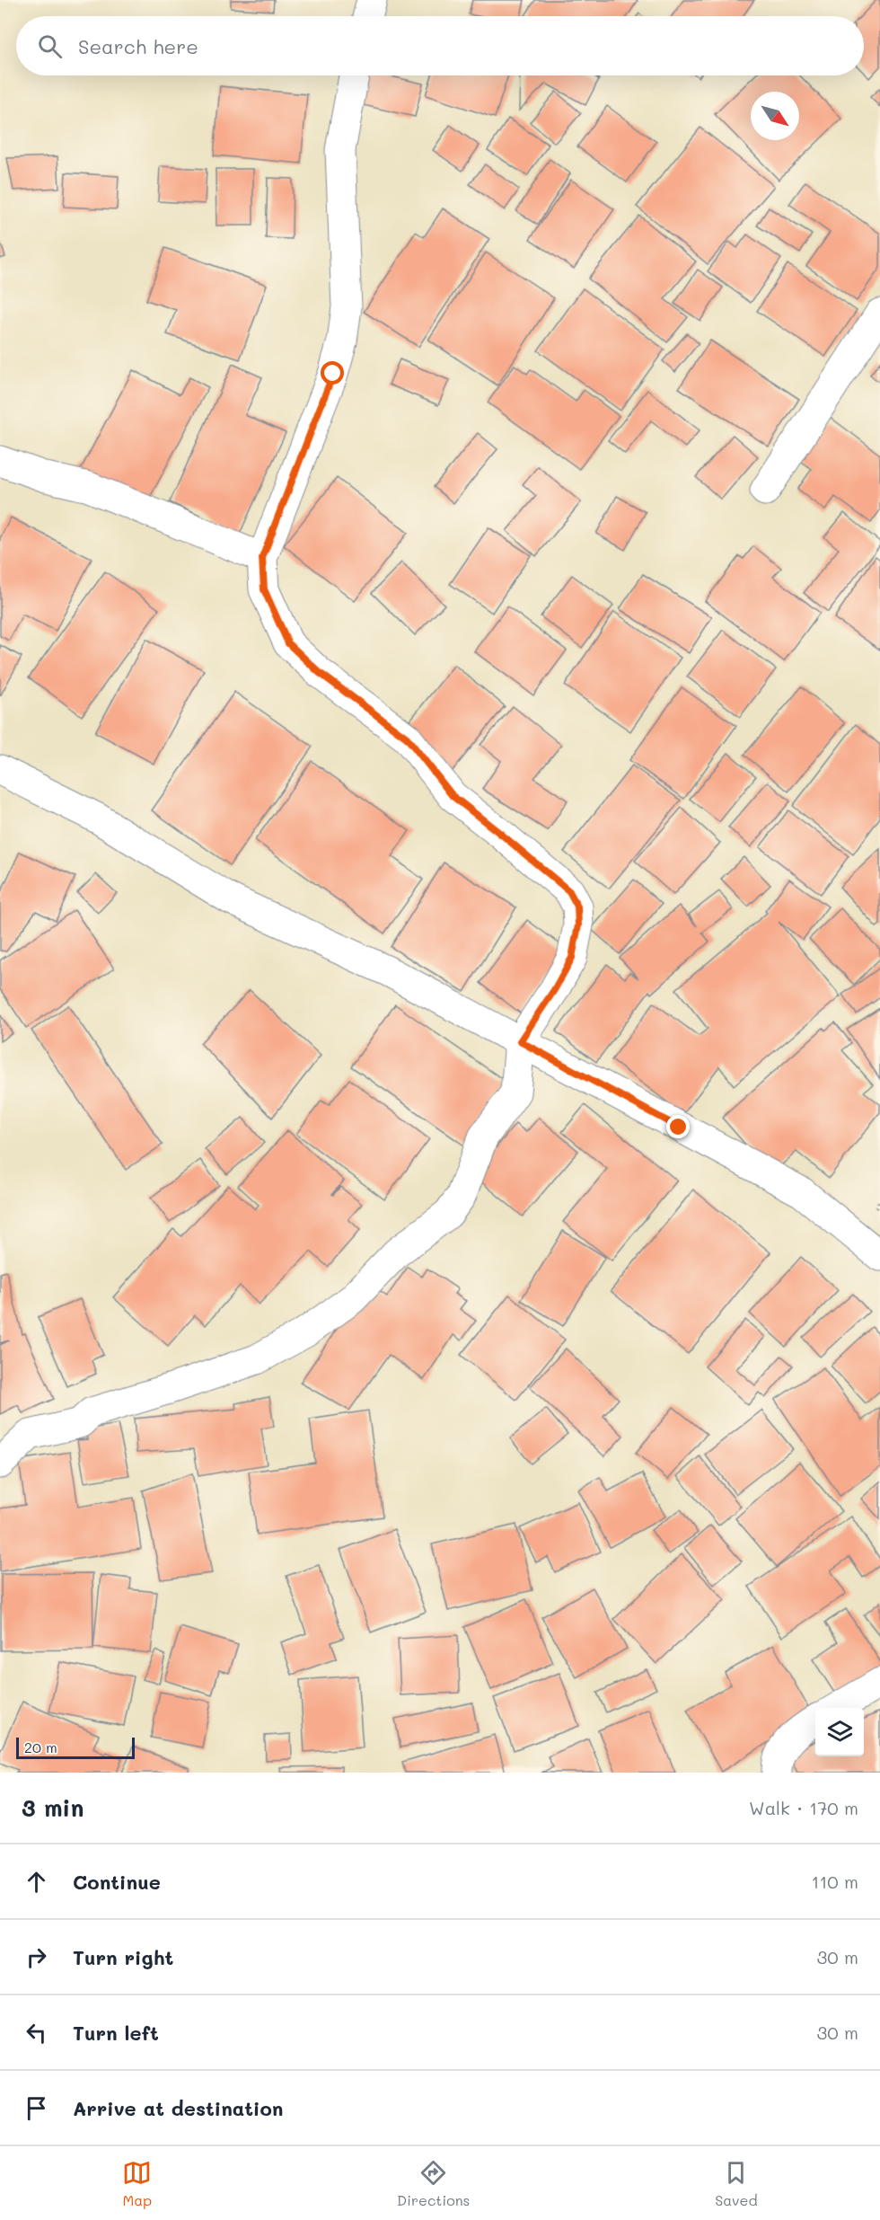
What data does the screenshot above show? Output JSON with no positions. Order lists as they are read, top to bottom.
{
  "scale_bar": "20 m",
  "north": "bottom right",
  "page": {
    "search": "Search here",
    "scale": "20 m",
    "heading": ["3 min", "Walk · 170 m"],
    "list": [
      ["Continue", "110 m"],
      ["Turn right", "30 m"],
      ["Turn left", "30 m"],
      "Arrive at destination"
    ],
    "nav": ["Map", "Directions", "Saved"]
  }
}
